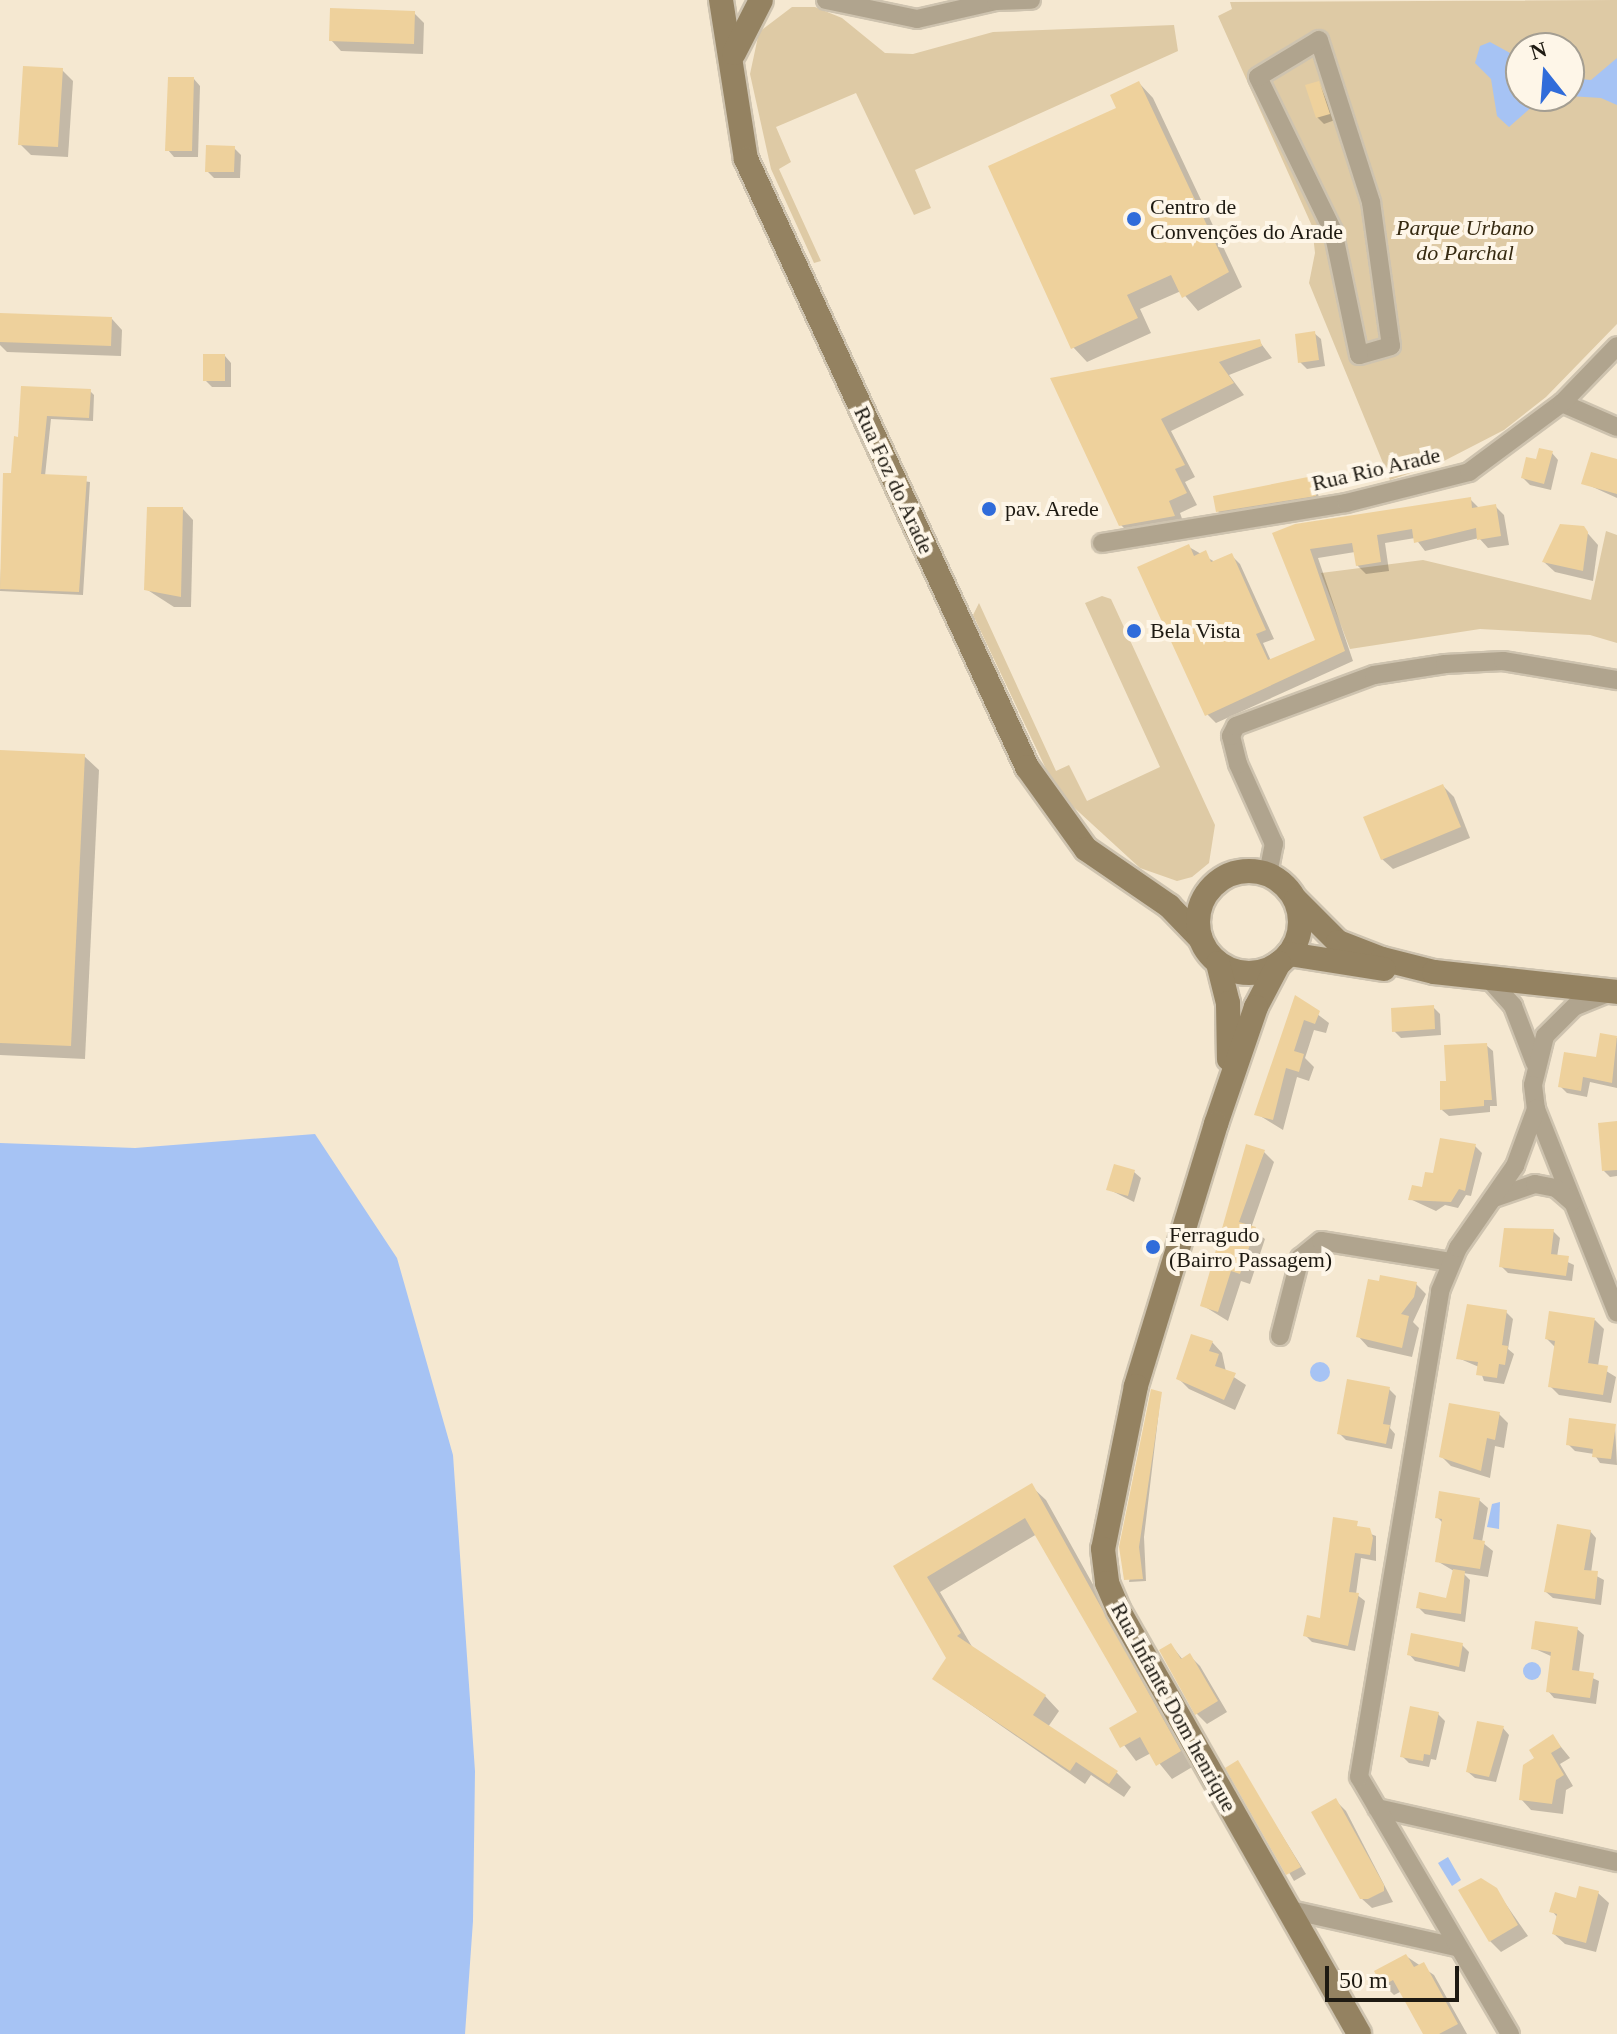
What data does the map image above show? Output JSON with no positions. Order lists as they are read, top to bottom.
{
  "streets": {
    "street": ["Rua Rio Arade", "Rua Foz do Arade", "Rua Infante Dom henrique"]
  },
  "crossings": [
    ["Rua Foz do Arade", "Rua Infante Dom henrique"]
  ],
  "parks": ["Parque Urbano do Parchal"],
  "places": [
    "Centro de Convenções do Arade",
    "pav. Arede",
    "Bela Vista",
    "Ferragudo (Bairro Passagem)"
  ],
  "scale_bar": "50 m",
  "north": "top"
}
